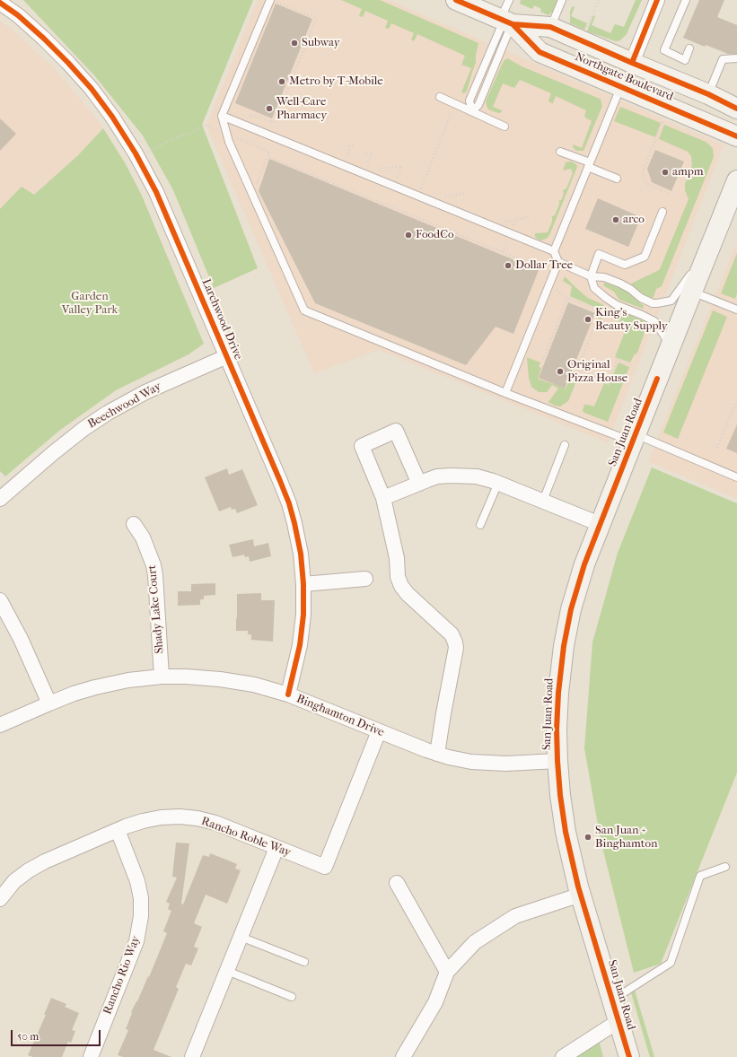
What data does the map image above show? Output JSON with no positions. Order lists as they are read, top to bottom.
{
  "streets": {
    "main road": ["Northgate Boulevard", "San Juan Road"],
    "street": [
      "Larchwood Drive",
      "Beechwood Way",
      "Shady Lake Court",
      "Binghamton Drive",
      "Rancho Roble Way",
      "Rancho Rio Way"
    ]
  },
  "crossings": [
    ["Larchwood Drive", "Beechwood Way"],
    ["Larchwood Drive", "Binghamton Drive"],
    ["San Juan Road", "Binghamton Drive"],
    ["Shady Lake Court", "Binghamton Drive"],
    ["Binghamton Drive", "Rancho Roble Way"],
    ["Rancho Roble Way", "Rancho Rio Way"]
  ],
  "parks": ["Garden Valley Park"],
  "places": [
    "Subway",
    "Metro by T-Mobile",
    "Well-Care Pharmacy",
    "ampm",
    "arco",
    "FoodCo",
    "Dollar Tree",
    "King's Beauty Supply",
    "Original Pizza House",
    "San Juan + Binghamton"
  ],
  "scale_bar": "50 m"
}
